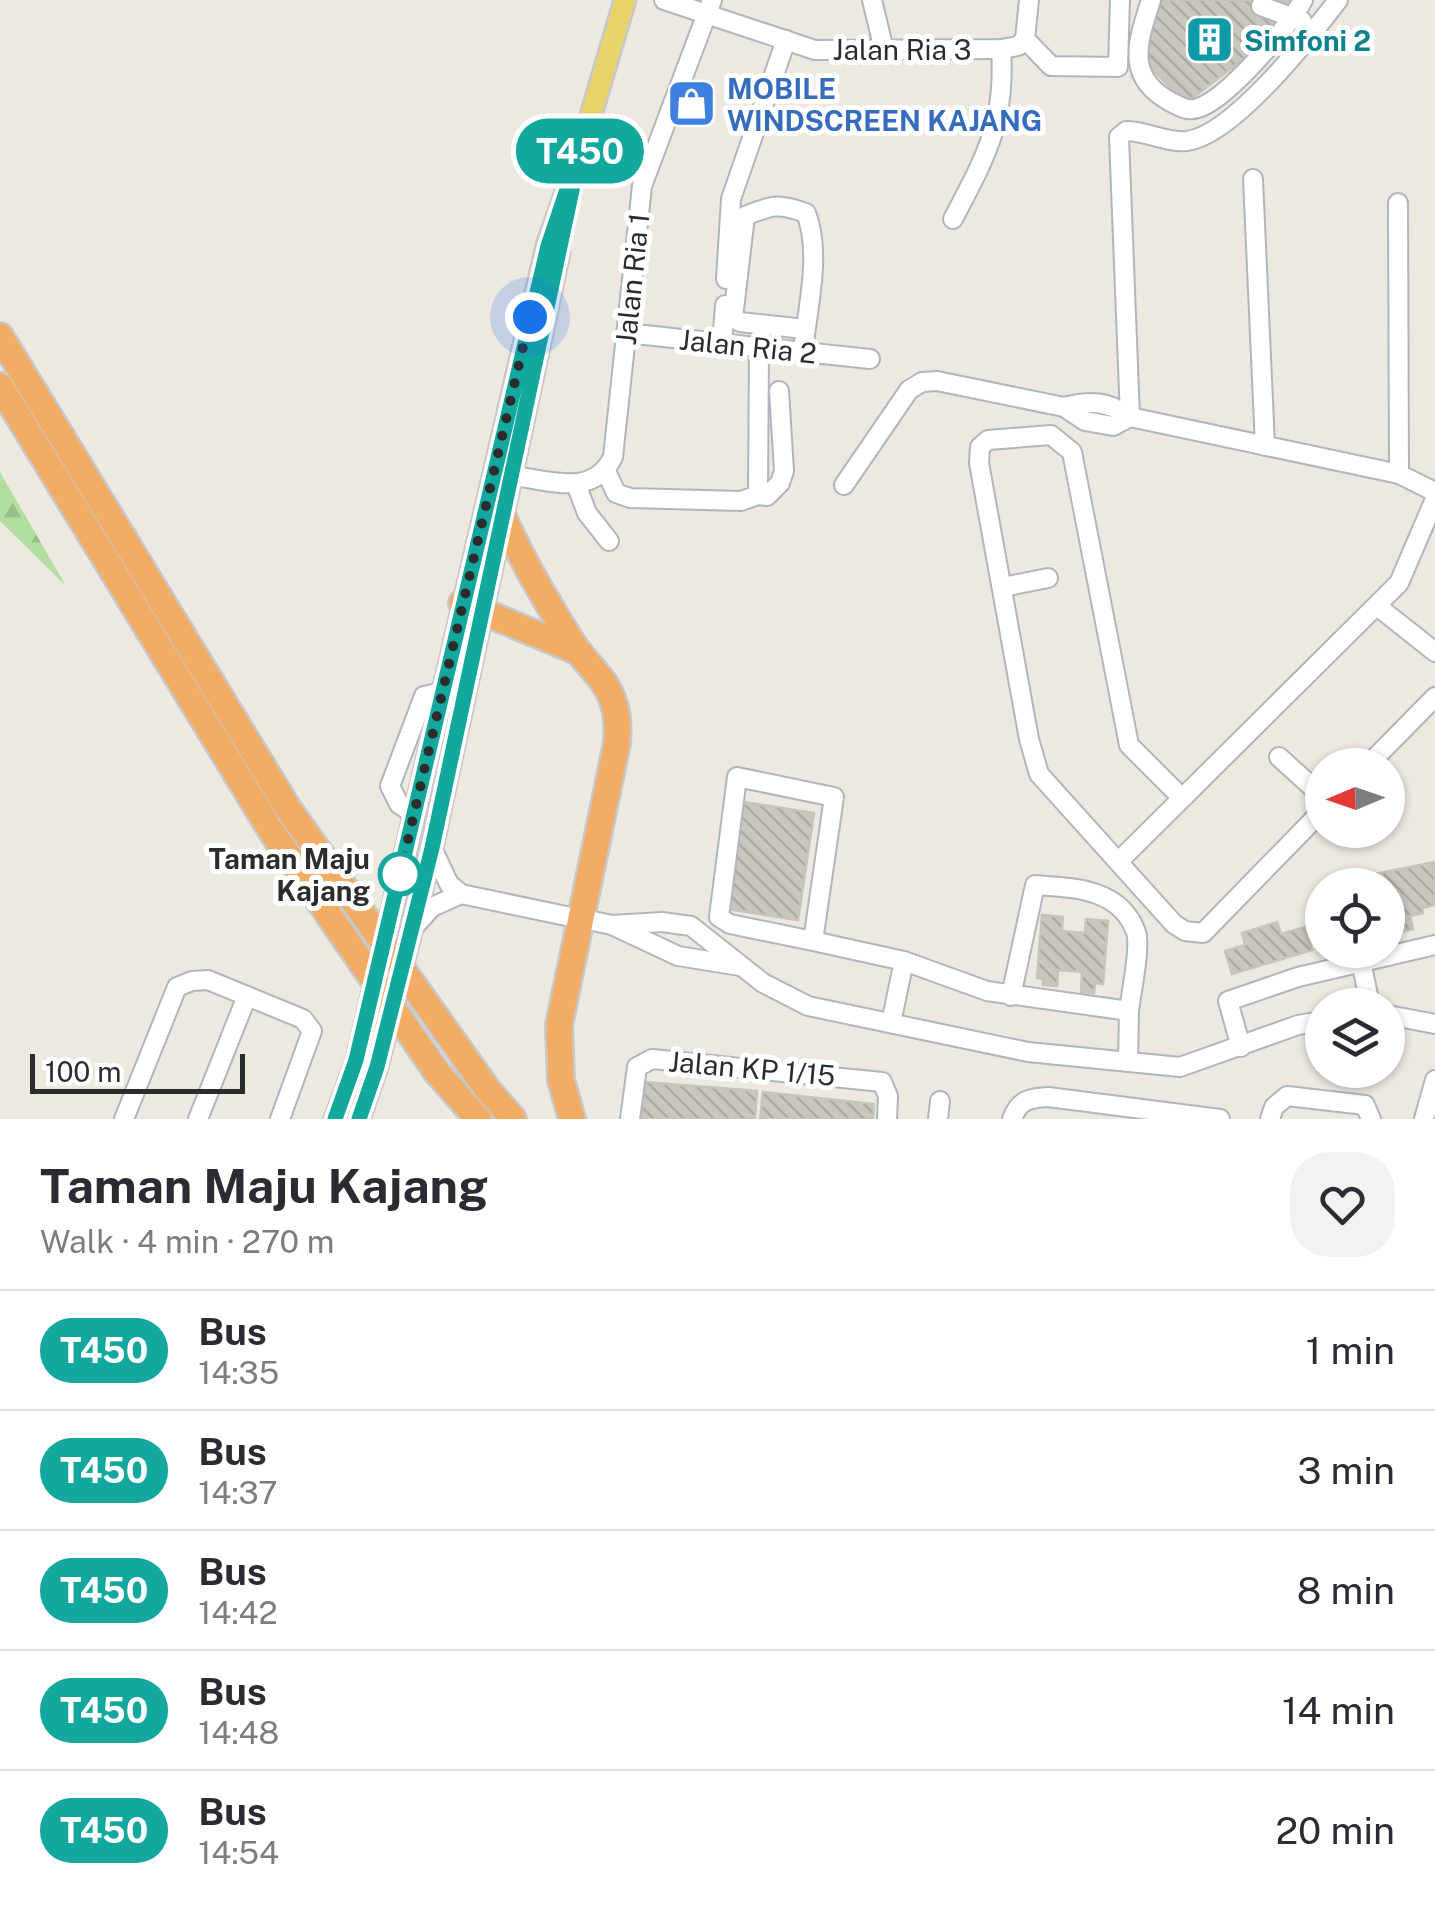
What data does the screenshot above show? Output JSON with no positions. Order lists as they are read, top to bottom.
{
  "streets": {
    "street": [
      "Jalan Ria 3",
      "Jalan Ria 1",
      "Jalan Ria 2",
      "Jalan KP 1/15"
    ]
  },
  "crossings": [
    ["Jalan Ria 3", "Jalan Ria 1"],
    ["Jalan Ria 1", "Jalan Ria 2"]
  ],
  "places": {
    "building": ["Simfoni 2"],
    "shop": ["MOBILE WINDSCREEN KAJANG"],
    "other": ["Taman Maju Kajang"]
  },
  "lines": ["bus line T450"],
  "scale_bar": "100 m",
  "north": "left",
  "page": {
    "on_map": "T450",
    "scale": "100 m",
    "heading": ["Taman Maju Kajang", "Walk · 4 min · 270 m"],
    "list": [
      {
        "mark": "T450",
        "name": "Bus",
        "note": "14:35",
        "value": "1 min"
      },
      {
        "mark": "T450",
        "name": "Bus",
        "note": "14:37",
        "value": "3 min"
      },
      {
        "mark": "T450",
        "name": "Bus",
        "note": "14:42",
        "value": "8 min"
      },
      {
        "mark": "T450",
        "name": "Bus",
        "note": "14:48",
        "value": "14 min"
      },
      {
        "mark": "T450",
        "name": "Bus",
        "note": "14:54",
        "value": "20 min"
      }
    ]
  }
}
